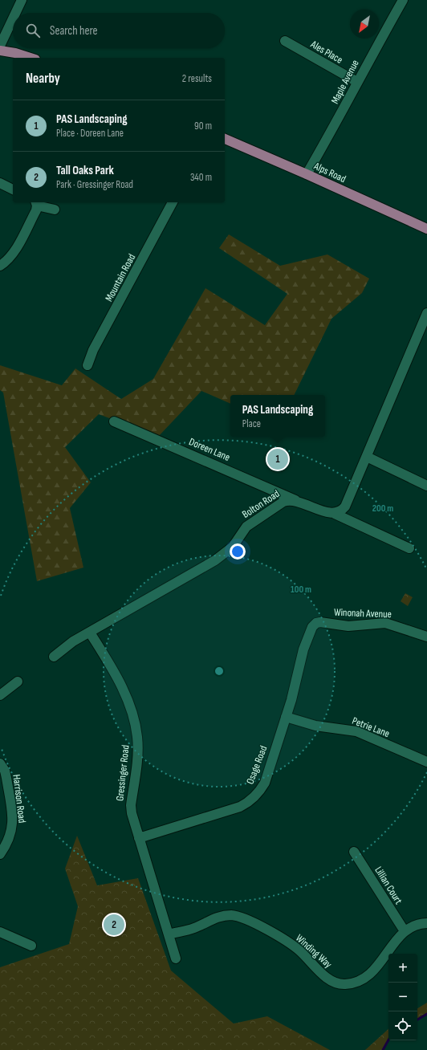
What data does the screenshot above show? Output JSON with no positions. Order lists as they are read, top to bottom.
{
  "streets": {
    "main road": ["Alps Road"],
    "street": [
      "Ales Place",
      "Maple Avenue",
      "Mountain Road",
      "Doreen Lane",
      "Bolton Road",
      "Winonah Avenue",
      "Petrie Lane",
      "Osage Road",
      "Gressinger Road",
      "Harrison Road",
      "Lillian Court",
      "Winding Way"
    ]
  },
  "crossings": [
    ["Ales Place", "Maple Avenue"],
    ["Maple Avenue", "Alps Road"],
    ["Doreen Lane", "Bolton Road"],
    ["Bolton Road", "Gressinger Road"],
    ["Winonah Avenue", "Osage Road"],
    ["Petrie Lane", "Osage Road"],
    ["Osage Road", "Gressinger Road"],
    ["Gressinger Road", "Winding Way"],
    ["Lillian Court", "Winding Way"]
  ],
  "north": "bottom left",
  "page": {
    "search": "Search here",
    "heading": ["Nearby", "2 results"],
    "list": [
      {
        "mark": "1",
        "name": "PAS Landscaping",
        "note": "Place · Doreen Lane",
        "value": "90 m"
      },
      {
        "mark": "2",
        "name": "Tall Oaks Park",
        "note": "Park · Gressinger Road",
        "value": "340 m"
      }
    ],
    "popup": ["PAS Landscaping", "Place"],
    "pins": ["1", "2"],
    "map_buttons": ["+", "−"]
  },
  "rings": ["200 m", "100 m"]
}
